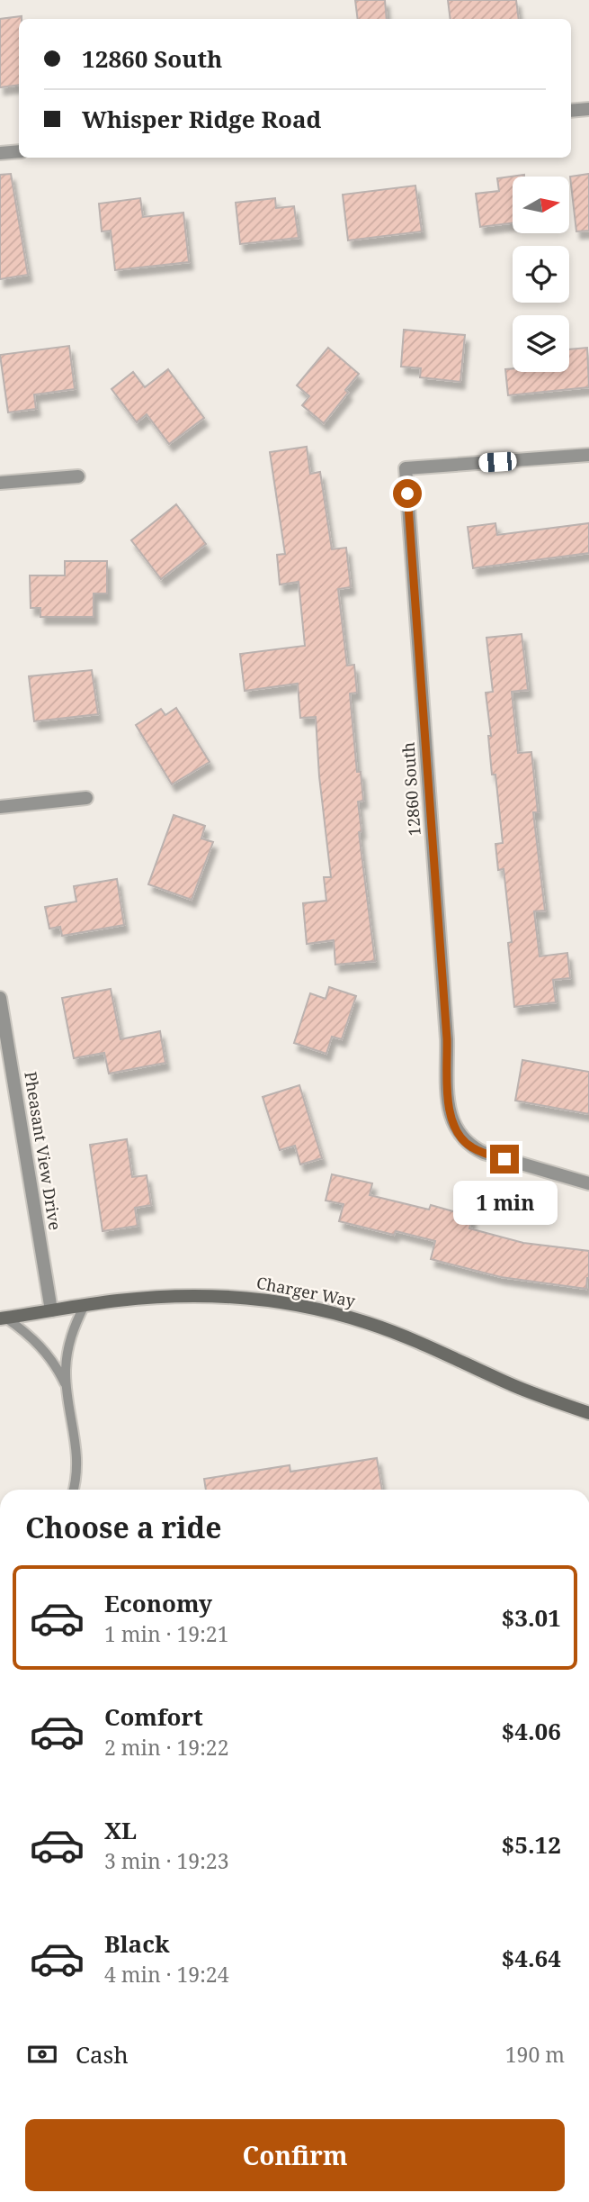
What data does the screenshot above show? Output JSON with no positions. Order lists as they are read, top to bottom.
{
  "streets": {
    "street": ["12860 South", "Pheasant View Drive", "Charger Way"]
  },
  "crossings": [
    ["Pheasant View Drive", "Charger Way"]
  ],
  "north": "right",
  "page": {
    "banner": ["12860 South", "Whisper Ridge Road"],
    "bubble": "1 min",
    "heading": "Choose a ride",
    "list": [
      {
        "name": "Economy",
        "note": "1 min · 19:21",
        "value": "$3.01"
      },
      {
        "name": "Comfort",
        "note": "2 min · 19:22",
        "value": "$4.06"
      },
      {
        "name": "XL",
        "note": "3 min · 19:23",
        "value": "$5.12"
      },
      {
        "name": "Black",
        "note": "4 min · 19:24",
        "value": "$4.64"
      }
    ],
    "pay": ["Cash", "190 m"],
    "buttons": "Confirm"
  }
}
